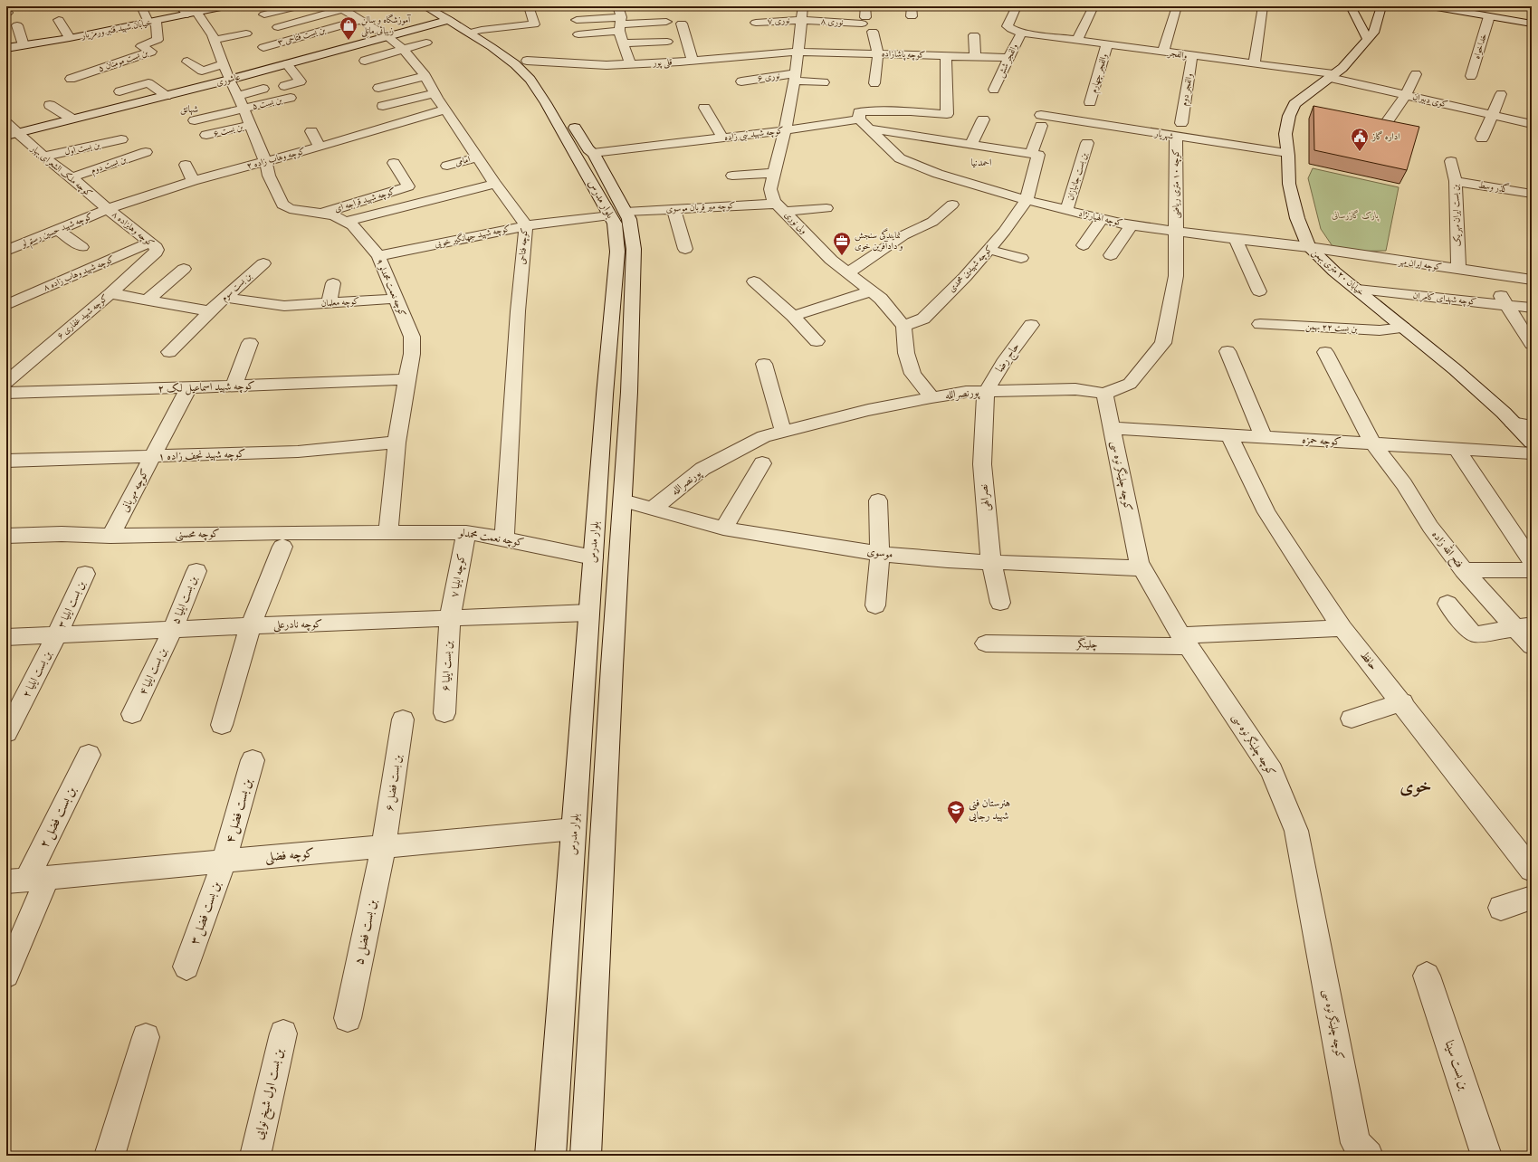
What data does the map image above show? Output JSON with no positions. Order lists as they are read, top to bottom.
{
  "streets": {
    "street": [
      "نوری ۷",
      "نوری ۸",
      "خیابان شهید قنبر ورمزیار",
      "بن بست فتاحی ۳",
      "خداخواه",
      "کوچه پاشازاده",
      "والفجر",
      "۵ بن بست مومنان",
      "والفجر شش",
      "قلی پور",
      "والفجر چهارم",
      "نوری ۶",
      "عاشوری",
      "والفجر دوم",
      "کوی دبیران",
      "۵ بن بست",
      "۶ بن بست",
      "کوچه شهید نبی زاده",
      "شهریار",
      "بن بست اول",
      "کوچه وهاب زاده ۲",
      "امامی",
      "بن بست دوم",
      "کوچه ملک الشعرای بهار",
      "بن بست جانبازان",
      "کوچه ۱۰ متری ریاضی",
      "گذر وسط",
      "بلوار مدرس",
      "کوچه شهید قراجه ای",
      "کوچه میر قربان موسوی",
      "بن بست ایران مهر یک",
      "کوچه الهیارنژاد",
      "ولی نوری",
      "کوچه وهابزاده ۸",
      "کوچه شهید حسین رستم لو",
      "کوچه شهید جهانگیر خویی",
      "کوچه فتاحی",
      "کوچه ایران مهر",
      "کوچه شهیدین محمدی",
      "خیابان ۲۰ متری بهمن",
      "کوچه شهید وهاب زاده ۸",
      "بن بست سوم",
      "کوچه نعمت محمدلو ۹",
      "کوچه شهدای کامران",
      "کوچه معلمان",
      "کوچه شهید غفاری ۶",
      "بن بست ۲۲ بهمن",
      "حاج رضا",
      "کوچه شهید اسماعیل لک ۲",
      "پورنصرالله",
      "کوچه حمزه",
      "کوچه شهید نجف زاده ۱",
      "کوچه چلینگر نوه سی",
      "کوچه مهربانی",
      "نصرالهی",
      "کوچه محسنی",
      "کوچه نعمت محمدلو",
      "فتح الله زاده",
      "موسوی",
      "۷ کوچه ایلیا",
      "۵ بن بست ایلیا",
      "۳ بن بست ایلیا",
      "کوچه نادرعلی",
      "چلینگر",
      "حافظ",
      "۶ بن بست ایلیا",
      "۴ بن بست ایلیا",
      "بن بست ایلیا ۲",
      "۶ بن بست فضل",
      "۴ بن بست فضل",
      "۲ بن بست فضل",
      "کوچه فضلی",
      "۳ بن بست فضل",
      "۵ بن بست فضل",
      "بن بست سینا",
      "بن بست اول شیخ نوایی"
    ]
  },
  "crossings": [
    ["نوری ۷", "نوری ۸"],
    ["نوری ۷", "ولی نوری"],
    ["نوری ۸", "ولی نوری"],
    ["خیابان شهید قنبر ورمزیار", "۵ بن بست مومنان"],
    ["خیابان شهید قنبر ورمزیار", "کوچه نعمت محمدلو ۹"],
    ["بن بست فتاحی ۳", "کوچه فتاحی"],
    ["کوچه پاشازاده", "والفجر شش"],
    ["کوچه پاشازاده", "قلی پور"],
    ["کوچه پاشازاده", "ولی نوری"],
    ["والفجر", "والفجر شش"],
    ["والفجر", "والفجر چهارم"],
    ["والفجر", "والفجر دوم"],
    ["والفجر", "کوی دبیران"],
    ["والفجر", "خیابان ۲۰ متری بهمن"],
    ["قلی پور", "بلوار مدرس"],
    ["قلی پور", "ولی نوری"],
    ["نوری ۶", "ولی نوری"],
    ["عاشوری", "کوچه ملک الشعرای بهار"],
    ["عاشوری", "بلوار مدرس"],
    ["عاشوری", "کوچه فتاحی"],
    ["عاشوری", "کوچه نعمت محمدلو ۹"],
    ["کوی دبیران", "خیابان ۲۰ متری بهمن"],
    ["۵ بن بست", "کوچه نعمت محمدلو ۹"],
    ["۶ بن بست", "کوچه نعمت محمدلو ۹"],
    ["کوچه شهید نبی زاده", "بلوار مدرس"],
    ["کوچه شهید نبی زاده", "کوچه الهیارنژاد"],
    ["کوچه شهید نبی زاده", "ولی نوری"],
    ["شهریار", "کوچه ۱۰ متری ریاضی"],
    ["شهریار", "خیابان ۲۰ متری بهمن"],
    ["بن بست اول", "کوچه ملک الشعرای بهار"],
    ["کوچه وهاب زاده ۲", "کوچه ملک الشعرای بهار"],
    ["کوچه وهاب زاده ۲", "کوچه وهابزاده ۸"],
    ["کوچه وهاب زاده ۲", "کوچه شهید حسین رستم لو"],
    ["کوچه وهاب زاده ۲", "کوچه فتاحی"],
    ["کوچه وهاب زاده ۲", "کوچه نعمت محمدلو ۹"],
    ["امامی", "کوچه فتاحی"],
    ["بن بست دوم", "کوچه ملک الشعرای بهار"],
    ["کوچه ملک الشعرای بهار", "کوچه وهابزاده ۸"],
    ["کوچه ملک الشعرای بهار", "کوچه شهید حسین رستم لو"],
    ["بن بست جانبازان", "کوچه الهیارنژاد"],
    ["کوچه ۱۰ متری ریاضی", "کوچه الهیارنژاد"],
    ["گذر وسط", "بن بست ایران مهر یک"],
    ["بلوار مدرس", "کوچه میر قربان موسوی"],
    ["بلوار مدرس", "کوچه شهید جهانگیر خویی"],
    ["بلوار مدرس", "کوچه نعمت محمدلو"],
    ["بلوار مدرس", "موسوی"],
    ["بلوار مدرس", "کوچه نادرعلی"],
    ["بلوار مدرس", "کوچه فضلی"],
    ["کوچه شهید قراجه ای", "کوچه نعمت محمدلو ۹"],
    ["کوچه میر قربان موسوی", "ولی نوری"],
    ["کوچه میر قربان موسوی", "کوچه شهید جهانگیر خویی"],
    ["بن بست ایران مهر یک", "کوچه ایران مهر"],
    ["کوچه الهیارنژاد", "کوچه ایران مهر"],
    ["کوچه الهیارنژاد", "کوچه شهیدین محمدی"],
    ["کوچه الهیارنژاد", "خیابان ۲۰ متری بهمن"],
    ["ولی نوری", "کوچه شهیدین محمدی"],
    ["کوچه وهابزاده ۸", "کوچه شهید حسین رستم لو"],
    ["کوچه وهابزاده ۸", "کوچه شهید وهاب زاده ۸"],
    ["کوچه وهابزاده ۸", "کوچه شهید غفاری ۶"],
    ["کوچه شهید جهانگیر خویی", "کوچه فتاحی"],
    ["کوچه شهید جهانگیر خویی", "کوچه نعمت محمدلو ۹"],
    ["کوچه فتاحی", "کوچه نعمت محمدلو"],
    ["کوچه ایران مهر", "خیابان ۲۰ متری بهمن"],
    ["خیابان ۲۰ متری بهمن", "کوچه شهدای کامران"],
    ["خیابان ۲۰ متری بهمن", "بن بست ۲۲ بهمن"],
    ["کوچه شهید وهاب زاده ۸", "کوچه شهید غفاری ۶"],
    ["بن بست سوم", "کوچه معلمان"],
    ["کوچه نعمت محمدلو ۹", "کوچه معلمان"],
    ["کوچه نعمت محمدلو ۹", "کوچه شهید اسماعیل لک ۲"],
    ["کوچه نعمت محمدلو ۹", "کوچه شهید نجف زاده ۱"],
    ["کوچه نعمت محمدلو ۹", "کوچه محسنی"],
    ["کوچه نعمت محمدلو ۹", "کوچه نعمت محمدلو"],
    ["حاج رضا", "پورنصرالله"],
    ["حاج رضا", "نصرالهی"],
    ["کوچه شهید اسماعیل لک ۲", "کوچه مهربانی"],
    ["پورنصرالله", "کوچه چلینگر نوه سی"],
    ["پورنصرالله", "نصرالهی"],
    ["پورنصرالله", "موسوی"],
    ["کوچه حمزه", "کوچه چلینگر نوه سی"],
    ["کوچه حمزه", "فتح الله زاده"],
    ["کوچه حمزه", "حافظ"],
    ["کوچه شهید نجف زاده ۱", "کوچه مهربانی"],
    ["کوچه چلینگر نوه سی", "موسوی"],
    ["کوچه چلینگر نوه سی", "چلینگر"],
    ["کوچه مهربانی", "کوچه محسنی"],
    ["نصرالهی", "موسوی"],
    ["کوچه محسنی", "کوچه نعمت محمدلو"],
    ["کوچه نعمت محمدلو", "۷ کوچه ایلیا"],
    ["۷ کوچه ایلیا", "کوچه نادرعلی"],
    ["۷ کوچه ایلیا", "۶ بن بست ایلیا"],
    ["۵ بن بست ایلیا", "کوچه نادرعلی"],
    ["۵ بن بست ایلیا", "۴ بن بست ایلیا"],
    ["۳ بن بست ایلیا", "کوچه نادرعلی"],
    ["۳ بن بست ایلیا", "بن بست ایلیا ۲"],
    ["کوچه نادرعلی", "۶ بن بست ایلیا"],
    ["کوچه نادرعلی", "۴ بن بست ایلیا"],
    ["کوچه نادرعلی", "بن بست ایلیا ۲"],
    ["چلینگر", "حافظ"],
    ["۶ بن بست فضل", "کوچه فضلی"],
    ["۶ بن بست فضل", "۵ بن بست فضل"],
    ["۴ بن بست فضل", "کوچه فضلی"],
    ["۴ بن بست فضل", "۳ بن بست فضل"],
    ["۲ بن بست فضل", "کوچه فضلی"],
    ["کوچه فضلی", "۳ بن بست فضل"],
    ["کوچه فضلی", "۵ بن بست فضل"]
  ],
  "districts": ["شهانق", "احمدنیا", "خوی"],
  "parks": ["پارک گازرسانی"],
  "places": {
    "shop": ["آموزشگاه و سالن زیبائی مانِلی"],
    "public building": ["اداره گاز"],
    "office": ["نمایندگی سنجش و دادآفرین خوی"],
    "school or university": ["هنرستان فنی شهید رجایی"]
  }
}
